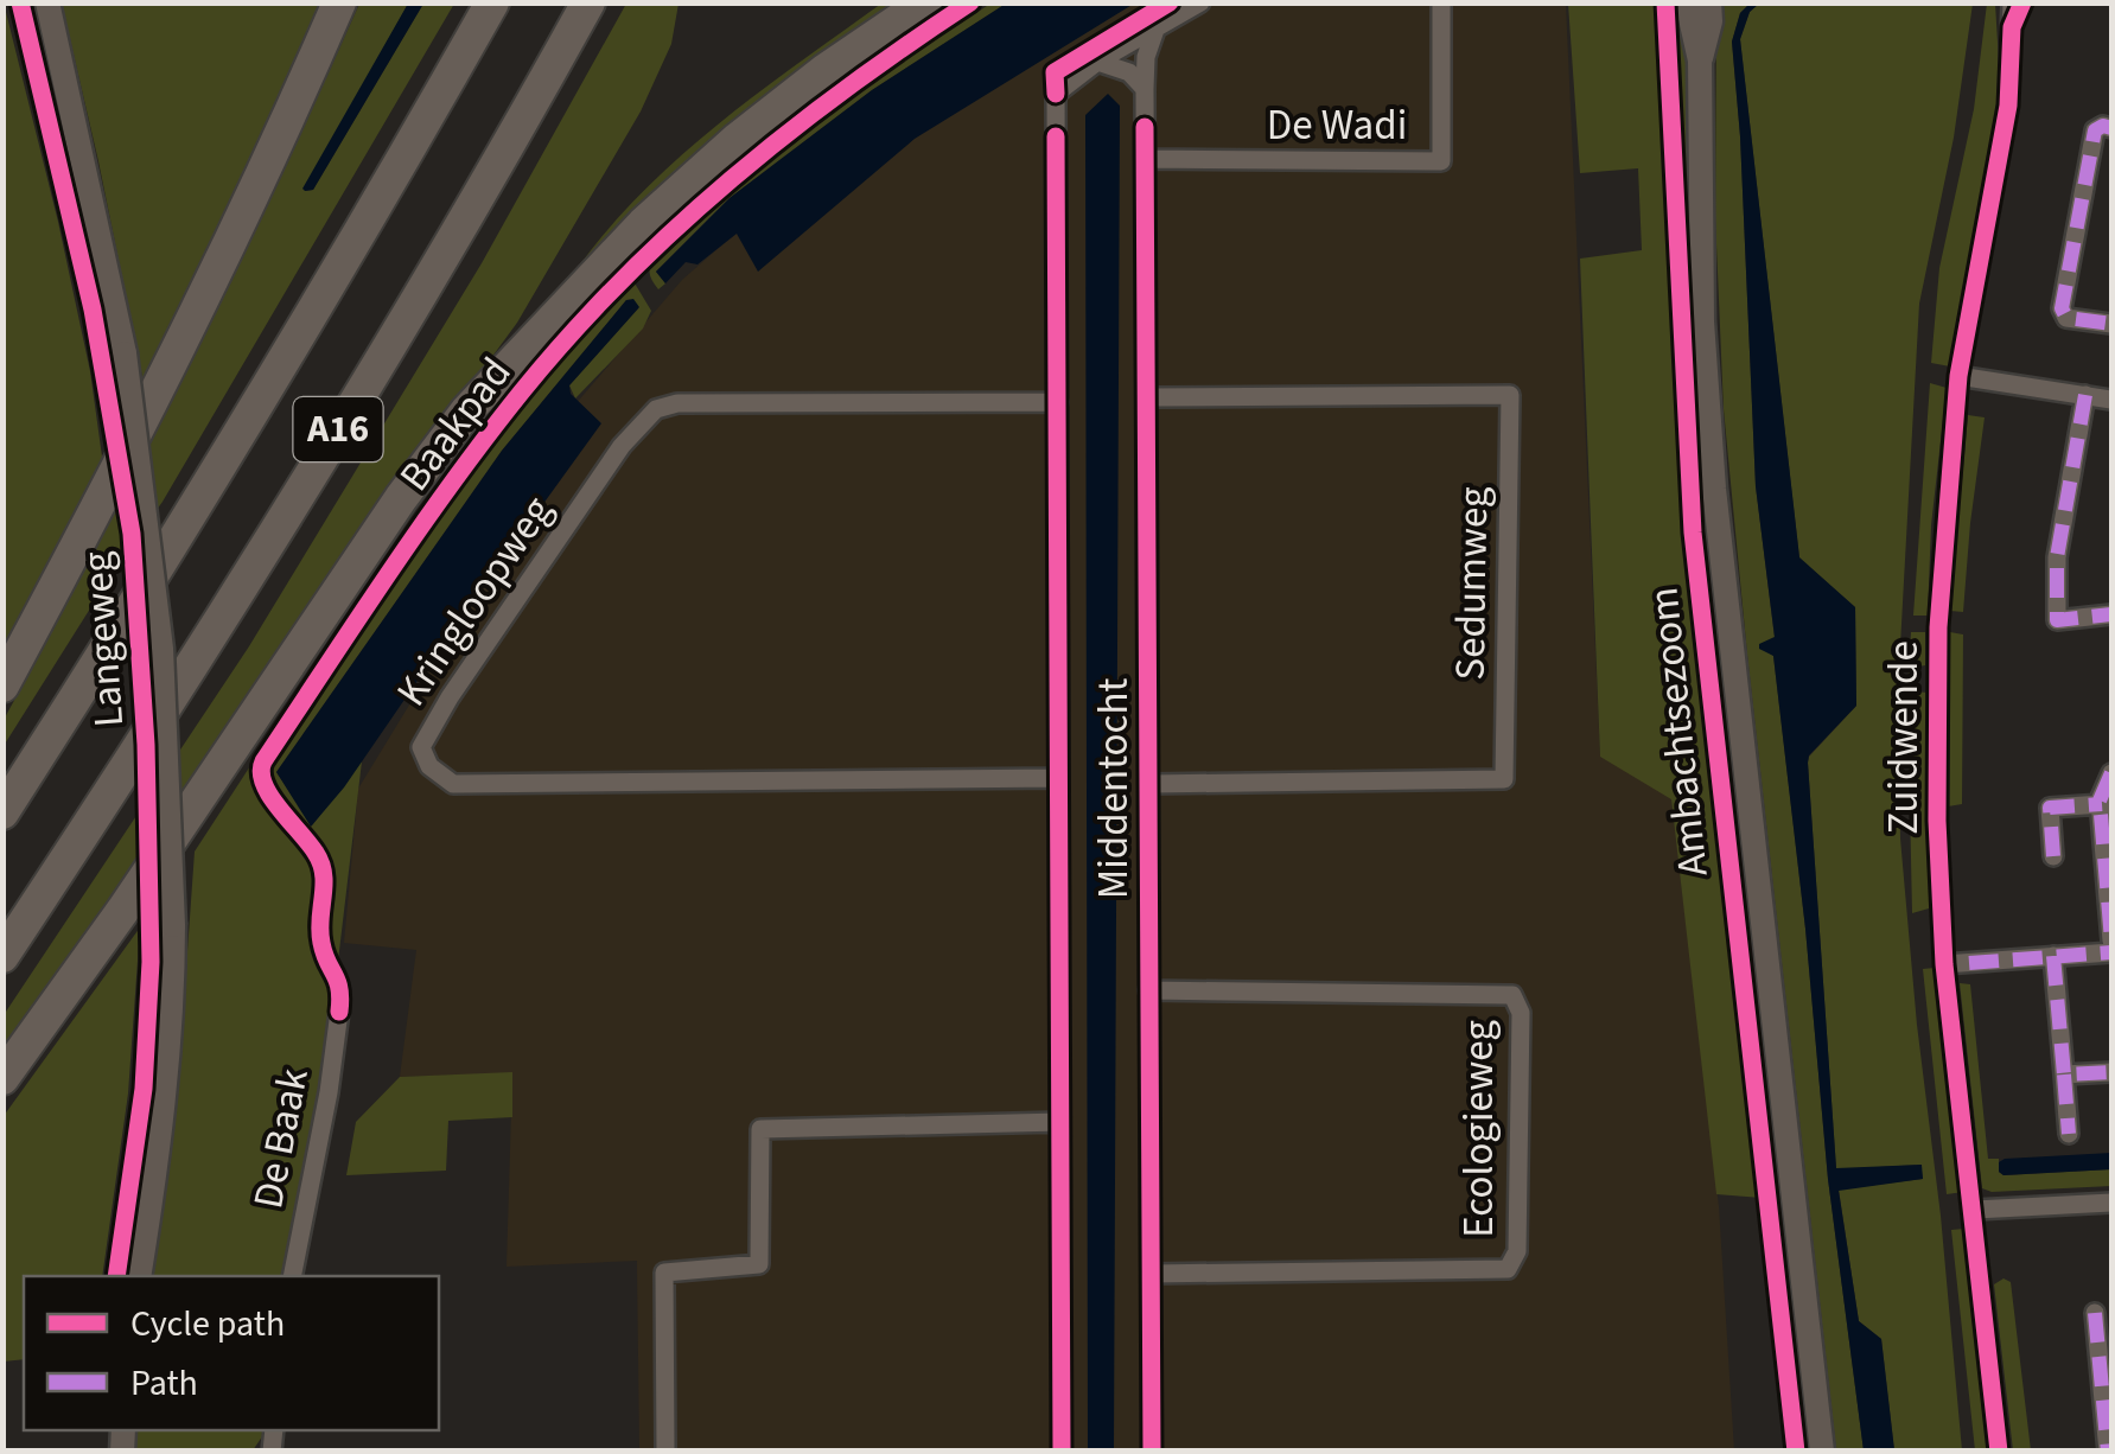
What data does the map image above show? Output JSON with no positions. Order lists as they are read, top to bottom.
{
  "streets": {
    "highway": ["A16"],
    "street": [
      "De Wadi",
      "Sedumweg",
      "Kringloopweg",
      "Langeweg",
      "Ambachtsezoom",
      "Zuidwende",
      "Middentocht",
      "Ecologieweg",
      "De Baak"
    ],
    "cycle path": ["Baakpad"]
  },
  "crossings": [
    ["De Wadi", "Middentocht"],
    ["Sedumweg", "Middentocht"],
    ["Kringloopweg", "Middentocht"],
    ["Middentocht", "Ecologieweg"]
  ],
  "legend": ["Cycle path", "Path"]
}
